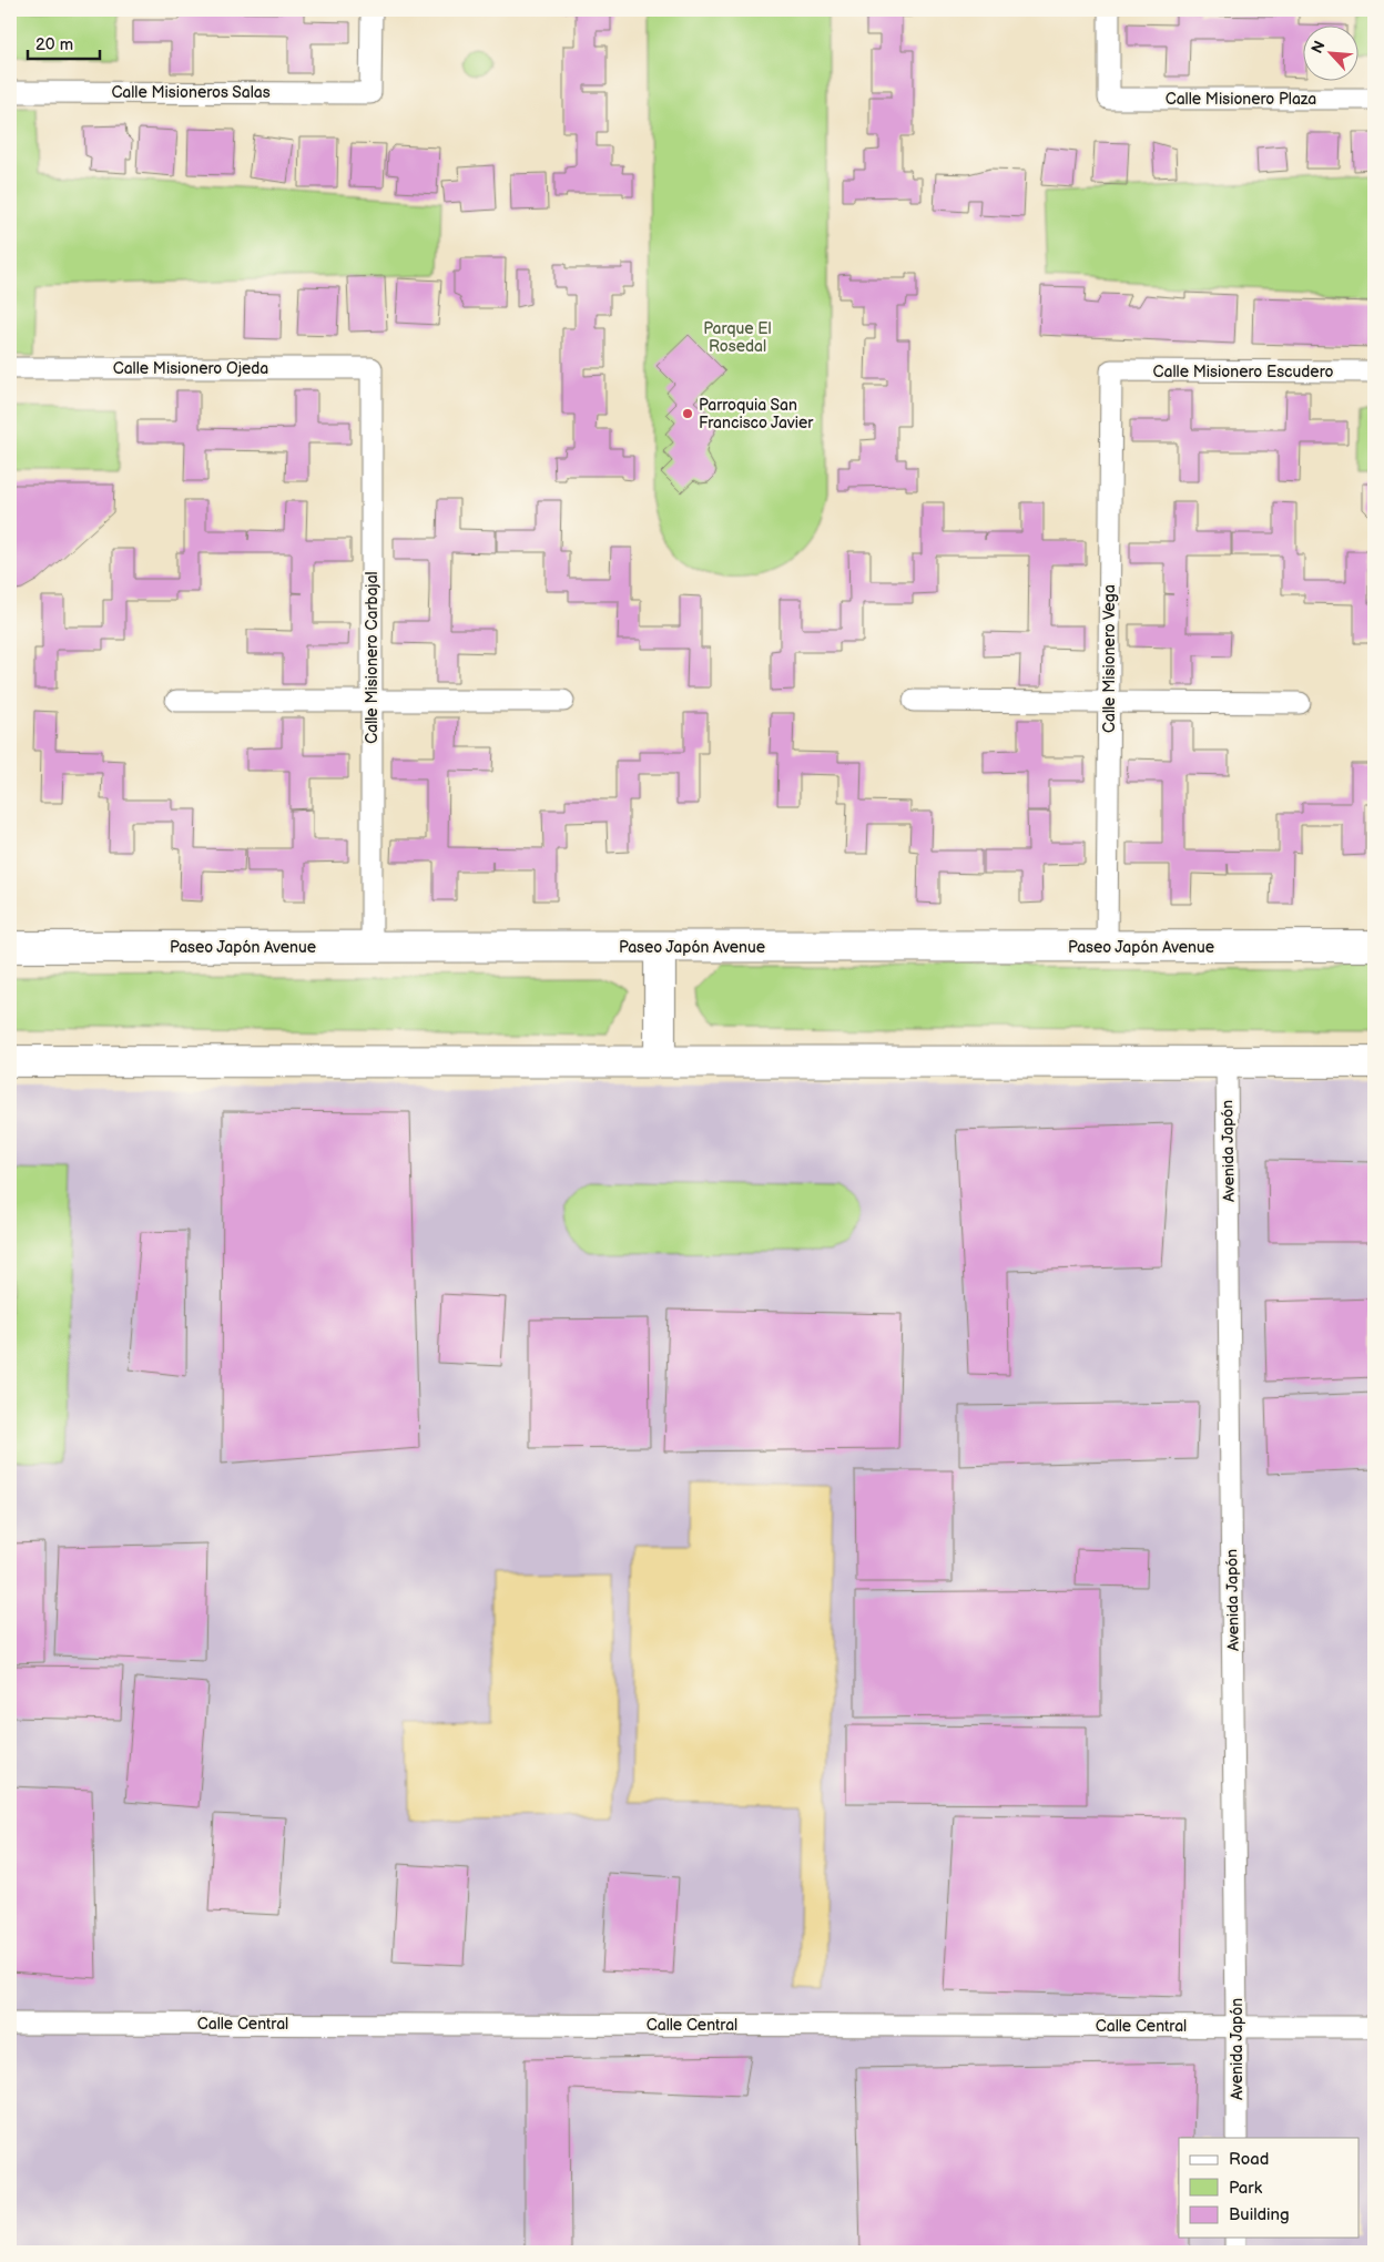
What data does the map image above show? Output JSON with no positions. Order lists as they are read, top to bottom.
{
  "streets": {
    "main road": ["Paseo Japón Avenue"],
    "street": [
      "Calle Misioneros Salas",
      "Calle Misionero Plaza",
      "Calle Misionero Ojeda",
      "Calle Misionero Escudero",
      "Calle Misionero Carbajal",
      "Calle Misionero Vega",
      "Avenida Japón",
      "Calle Central"
    ]
  },
  "crossings": [
    ["Calle Misionero Ojeda", "Calle Misionero Carbajal"],
    ["Calle Misionero Escudero", "Calle Misionero Vega"],
    ["Calle Misionero Carbajal", "Paseo Japón Avenue"],
    ["Calle Misionero Vega", "Paseo Japón Avenue"],
    ["Avenida Japón", "Calle Central"]
  ],
  "parks": ["Parque El Rosedal"],
  "places": ["Parroquia San Francisco Javier"],
  "legend": ["Road", "Park", "Building"],
  "scale_bar": "20 m",
  "north": "top left"
}
